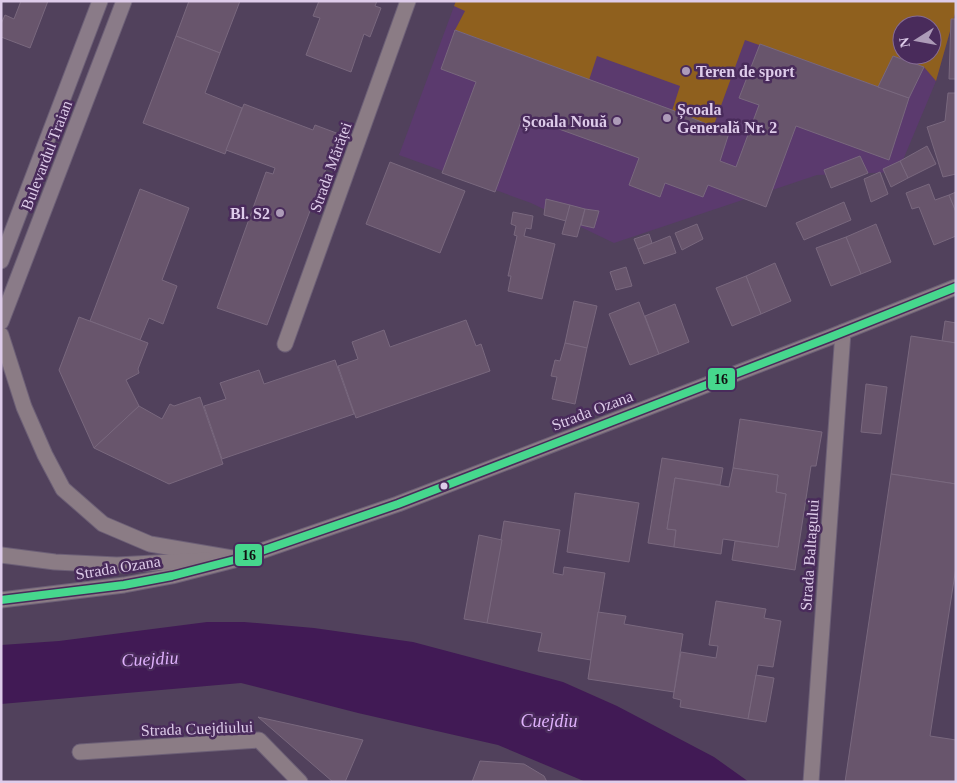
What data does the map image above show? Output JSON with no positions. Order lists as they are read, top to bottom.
{
  "streets": {
    "main road": ["Bulevardul Traian"],
    "street": [
      "Strada Mărăței",
      "Strada Ozana",
      "Strada Baltagului",
      "Strada Cuejdiului"
    ]
  },
  "crossings": [
    ["Strada Ozana", "Strada Baltagului"]
  ],
  "water": ["Cuejdiu"],
  "places": [
    "Teren de sport",
    "Școala Generală Nr. 2",
    "Școala Nouă",
    "Bl. S2"
  ],
  "lines": ["transit line 16"],
  "north": "left"
}
